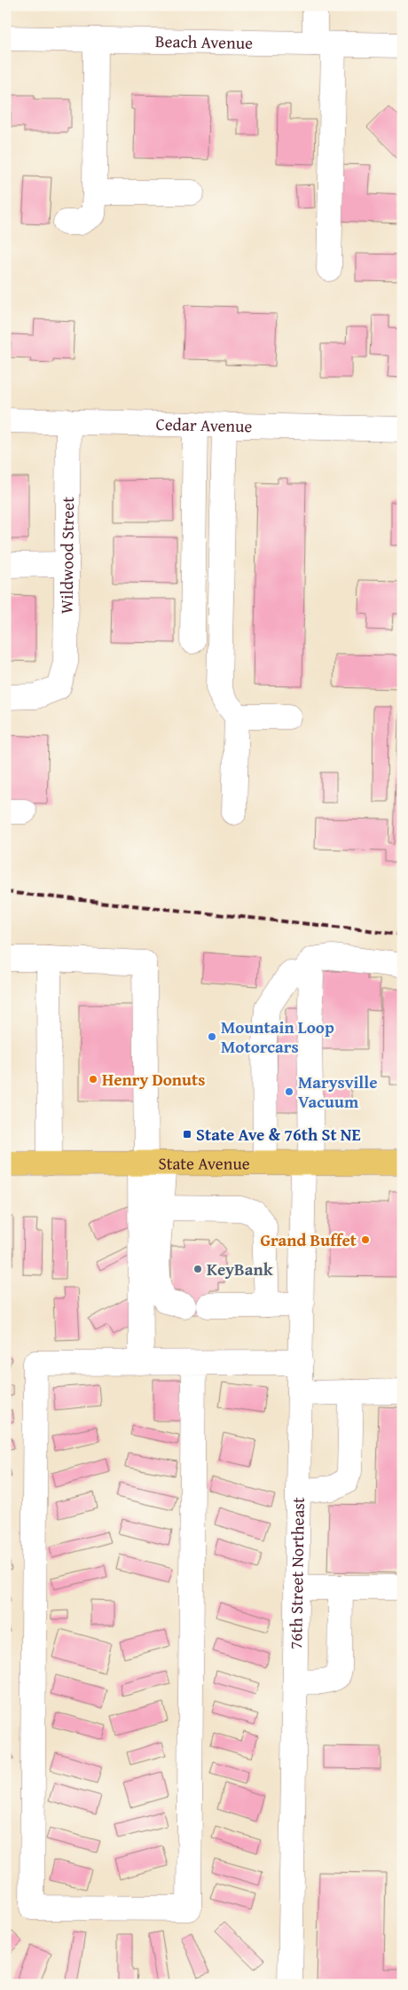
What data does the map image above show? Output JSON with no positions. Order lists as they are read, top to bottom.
{
  "streets": {
    "main road": ["State Avenue"],
    "street": [
      "Beach Avenue",
      "Cedar Avenue",
      "Wildwood Street",
      "76th Street Northeast"
    ]
  },
  "crossings": [
    ["Cedar Avenue", "Wildwood Street"],
    ["State Avenue", "76th Street Northeast"]
  ],
  "places": {
    "other": [
      "Mountain Loop Motorcars",
      "Henry Donuts",
      "Marysville Vacuum",
      "Grand Buffet",
      "KeyBank"
    ],
    "transit": ["State Ave & 76th St NE"]
  }
}
